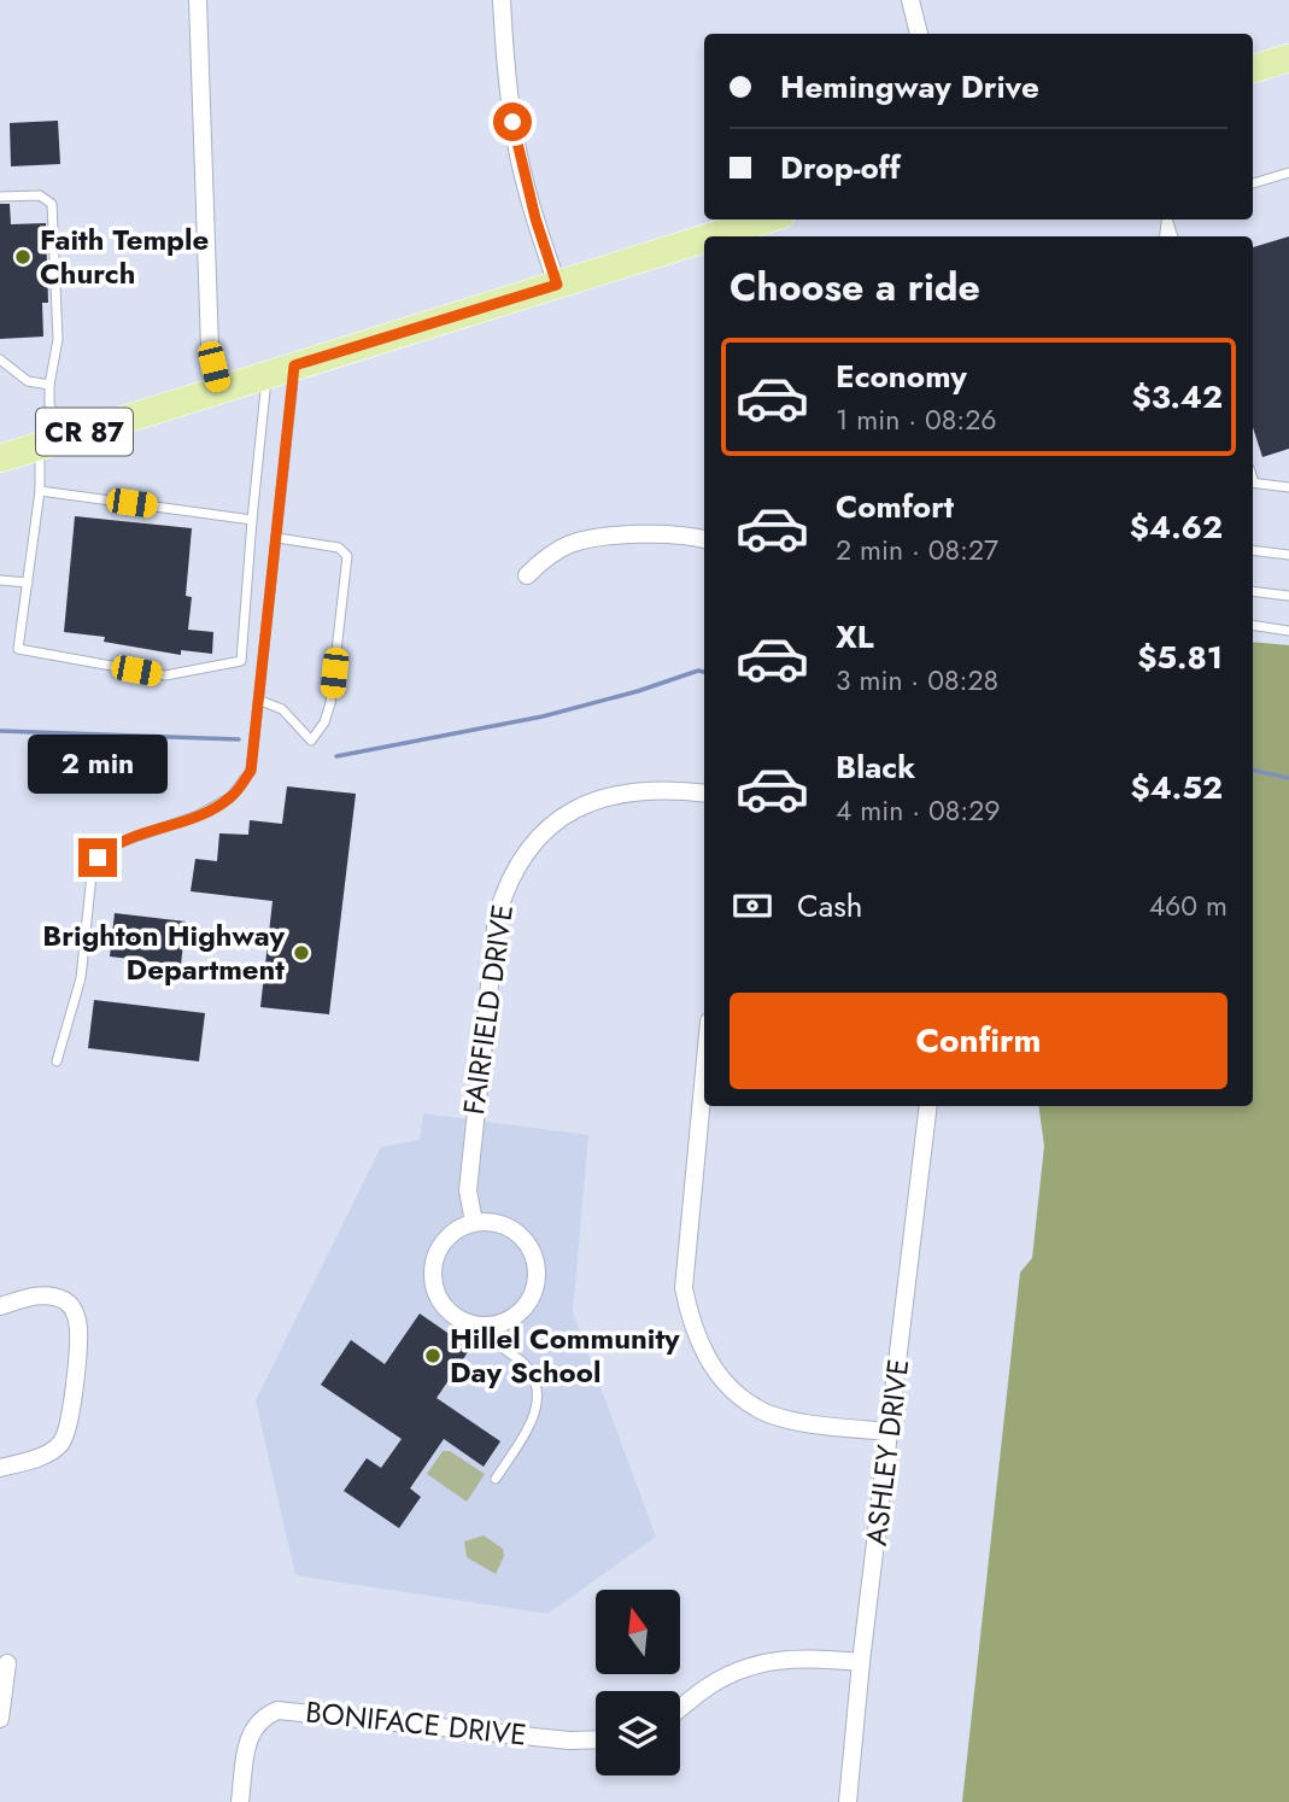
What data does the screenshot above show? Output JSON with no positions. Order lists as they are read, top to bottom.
{
  "streets": {
    "main road": ["CR 87"],
    "street": ["FAIRFIELD DRIVE", "ASHLEY DRIVE", "BONIFACE DRIVE"]
  },
  "places": ["Faith Temple Church", "Brighton Highway Department", "Hillel Community Day School"],
  "north": "top",
  "page": {
    "banner": ["Hemingway Drive", "Drop-off"],
    "heading": "Choose a ride",
    "list": [
      {
        "name": "Economy",
        "note": "1 min · 08:26",
        "value": "$3.42"
      },
      {
        "name": "Comfort",
        "note": "2 min · 08:27",
        "value": "$4.62"
      },
      {
        "name": "XL",
        "note": "3 min · 08:28",
        "value": "$5.81"
      },
      {
        "name": "Black",
        "note": "4 min · 08:29",
        "value": "$4.52"
      }
    ],
    "bubble": "2 min",
    "pay": ["Cash", "460 m"],
    "buttons": "Confirm"
  }
}
